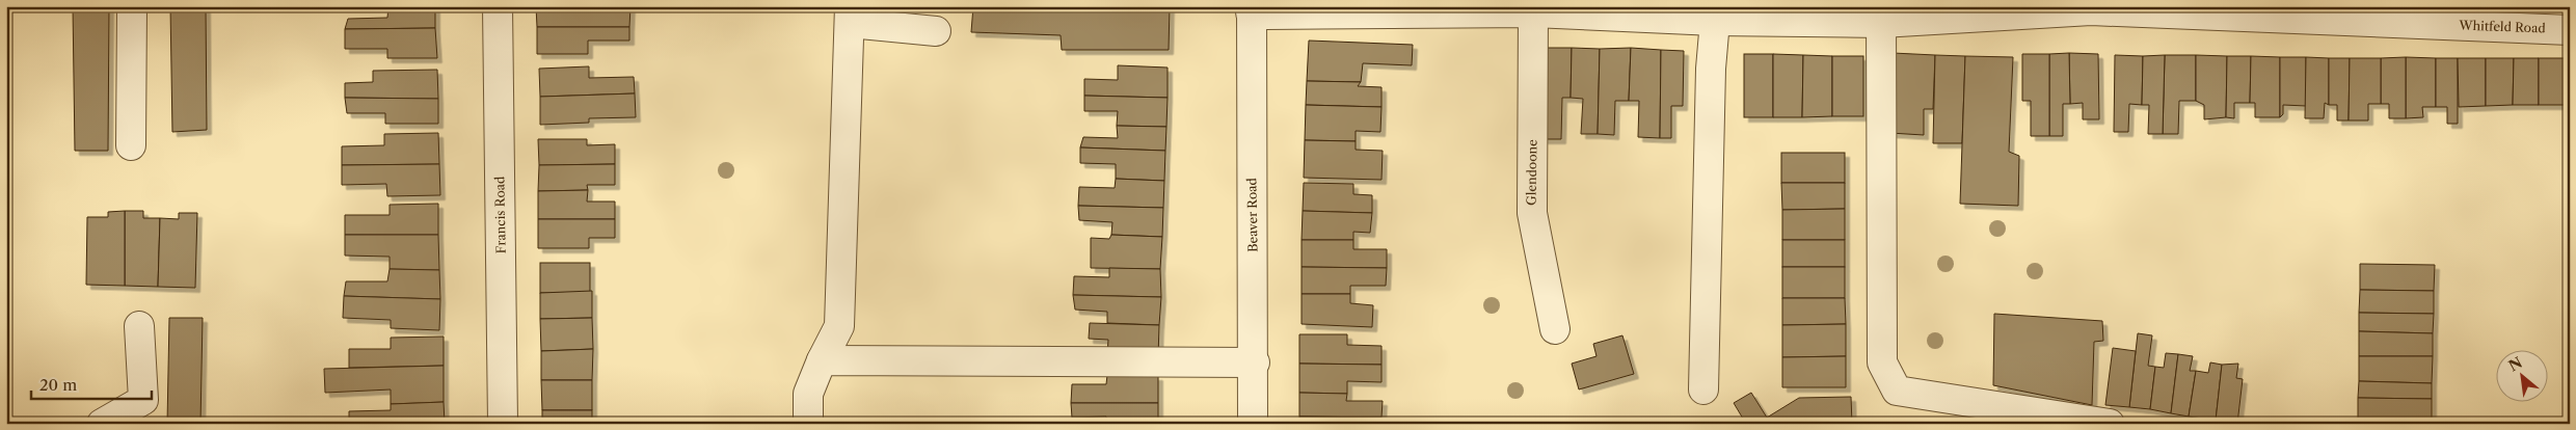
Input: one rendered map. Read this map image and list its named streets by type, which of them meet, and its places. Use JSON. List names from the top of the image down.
{
  "streets": {
    "street": [
      "Whitfeld Road",
      "Glendoone",
      "Francis Road",
      "Beaver Road"
    ]
  },
  "crossings": [
    ["Whitfeld Road", "Glendoone"],
    ["Whitfeld Road", "Beaver Road"]
  ],
  "scale_bar": "20 m",
  "north": "top left"
}
